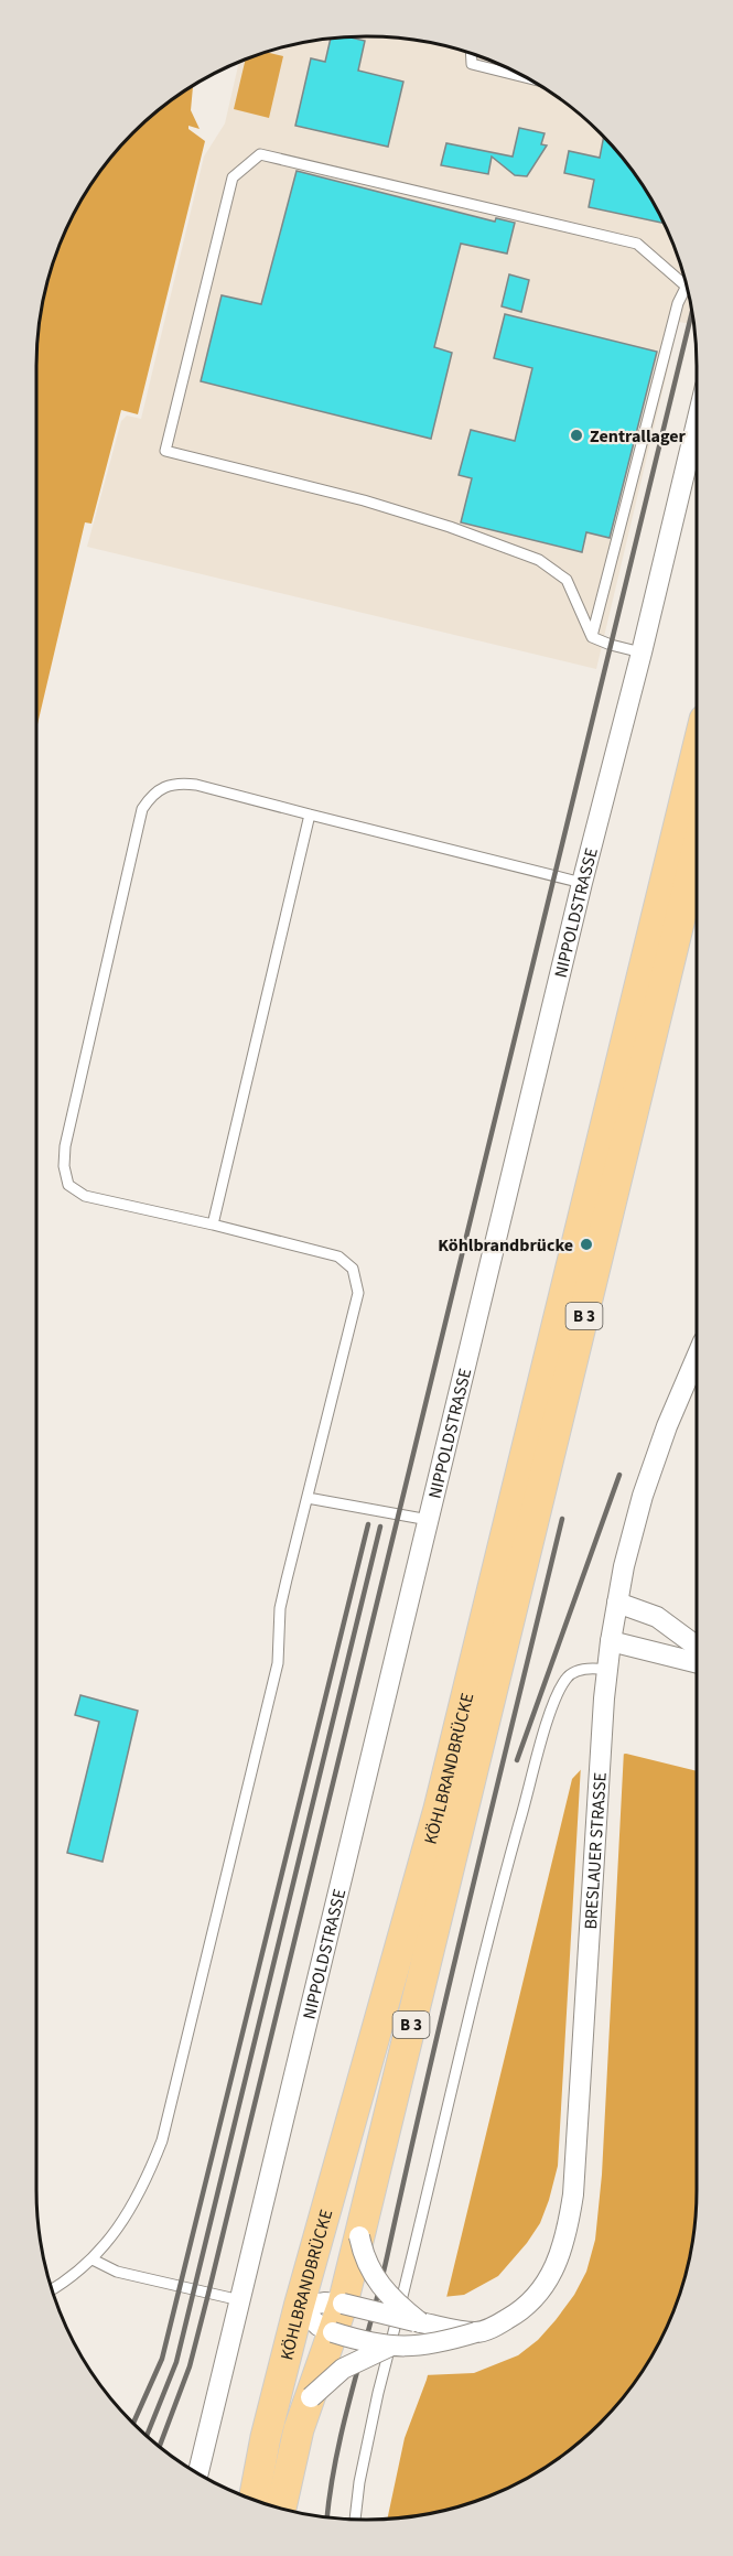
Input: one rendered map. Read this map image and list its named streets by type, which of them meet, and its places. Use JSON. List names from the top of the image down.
{
  "streets": {
    "main road": ["B 3", "KÖHLBRANDBRÜCKE"],
    "street": ["NIPPOLDSTRASSE", "BRESLAUER STRASSE"]
  },
  "crossings": [
    ["KÖHLBRANDBRÜCKE", "BRESLAUER STRASSE"]
  ],
  "places": ["Zentrallager", "Köhlbrandbrücke"]
}
